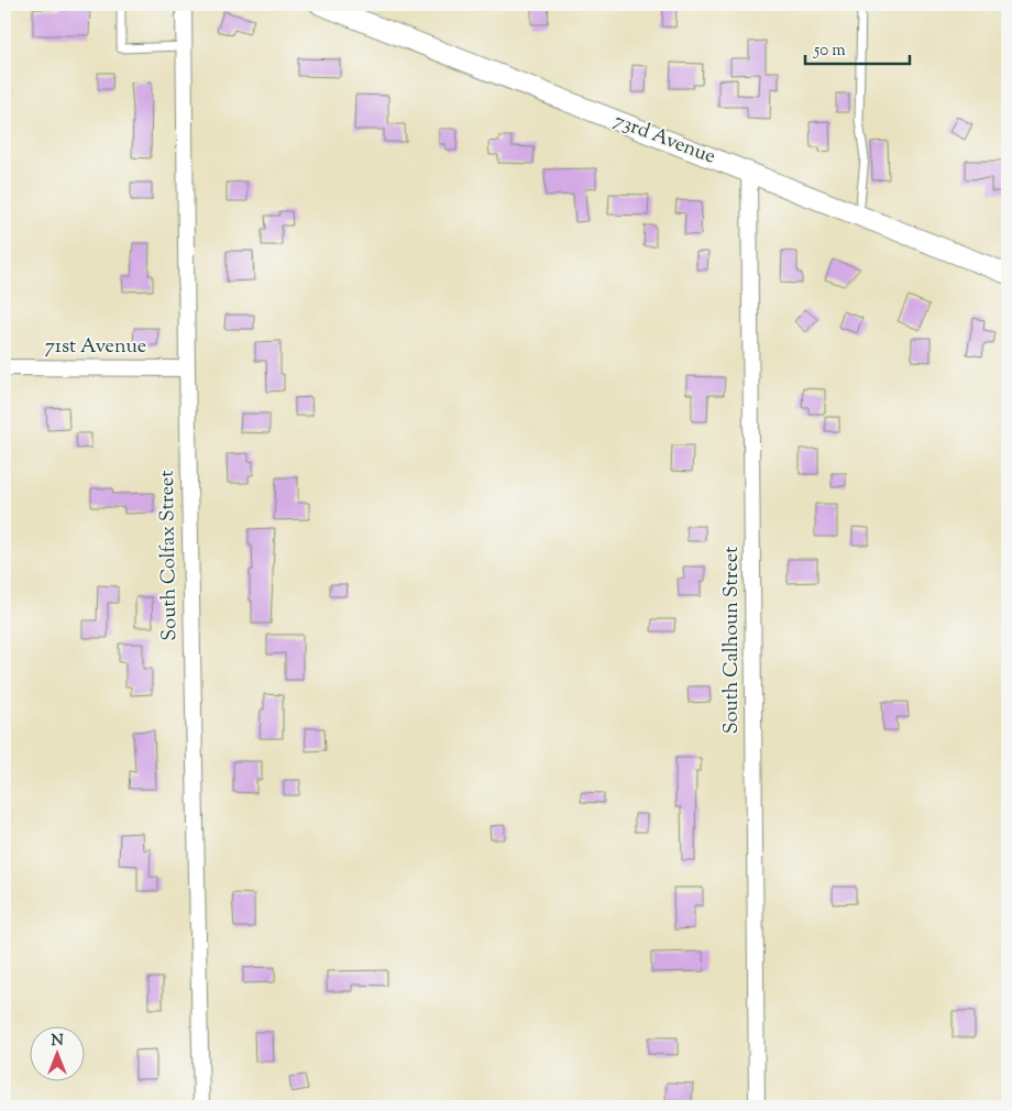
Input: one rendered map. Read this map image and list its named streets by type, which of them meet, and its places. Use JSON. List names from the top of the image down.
{
  "streets": {
    "street": [
      "73rd Avenue",
      "71st Avenue",
      "South Colfax Street",
      "South Calhoun Street"
    ]
  },
  "crossings": [
    ["73rd Avenue", "South Calhoun Street"],
    ["71st Avenue", "South Colfax Street"]
  ],
  "scale_bar": "50 m",
  "north": "top"
}
